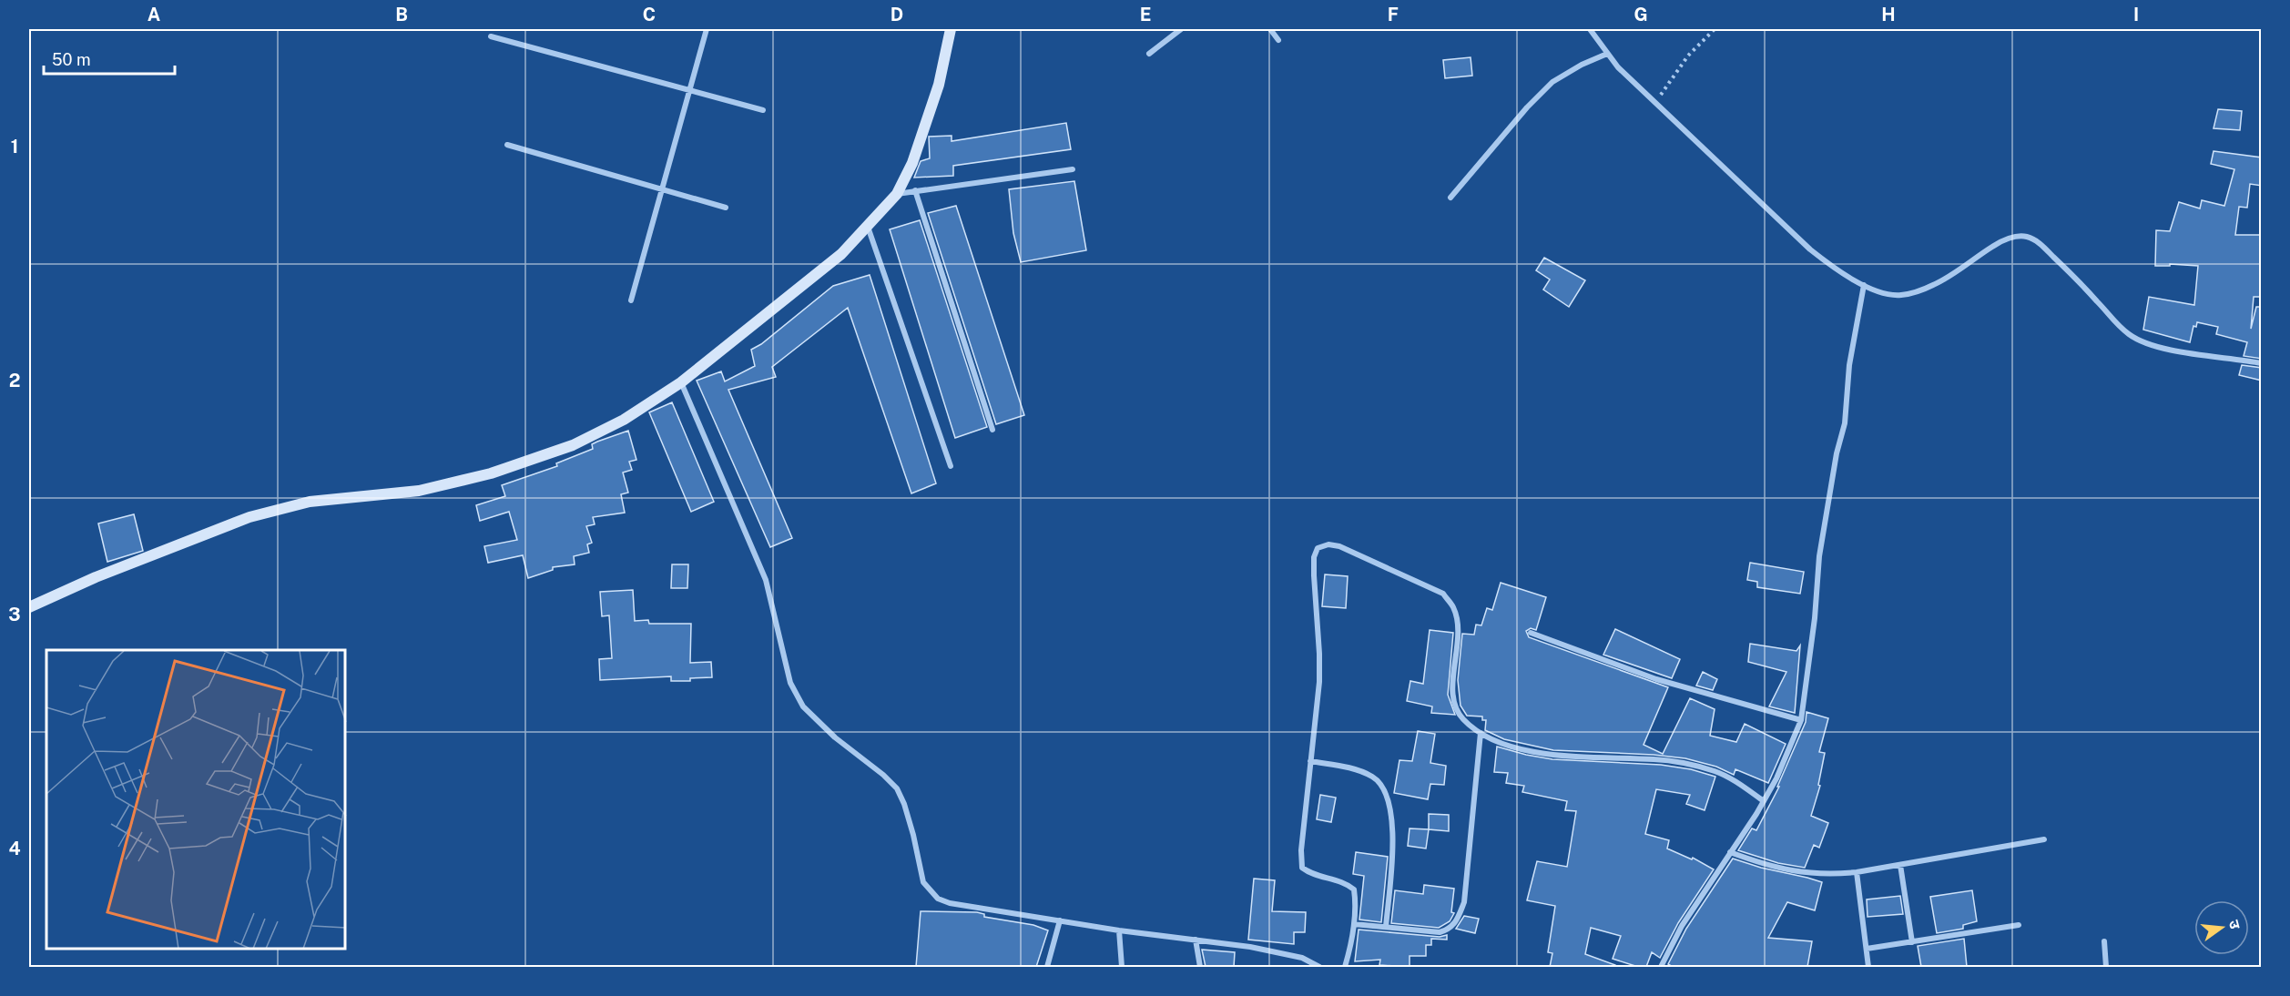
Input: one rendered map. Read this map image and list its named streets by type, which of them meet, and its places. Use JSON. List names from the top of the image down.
{
  "scale_bar": "50 m",
  "north": "right",
  "grid": {
    "columns": [
      "A",
      "B",
      "C",
      "D",
      "E",
      "F",
      "G",
      "H",
      "I"
    ],
    "rows": [
      "1",
      "2",
      "3",
      "4"
    ]
  }
}
